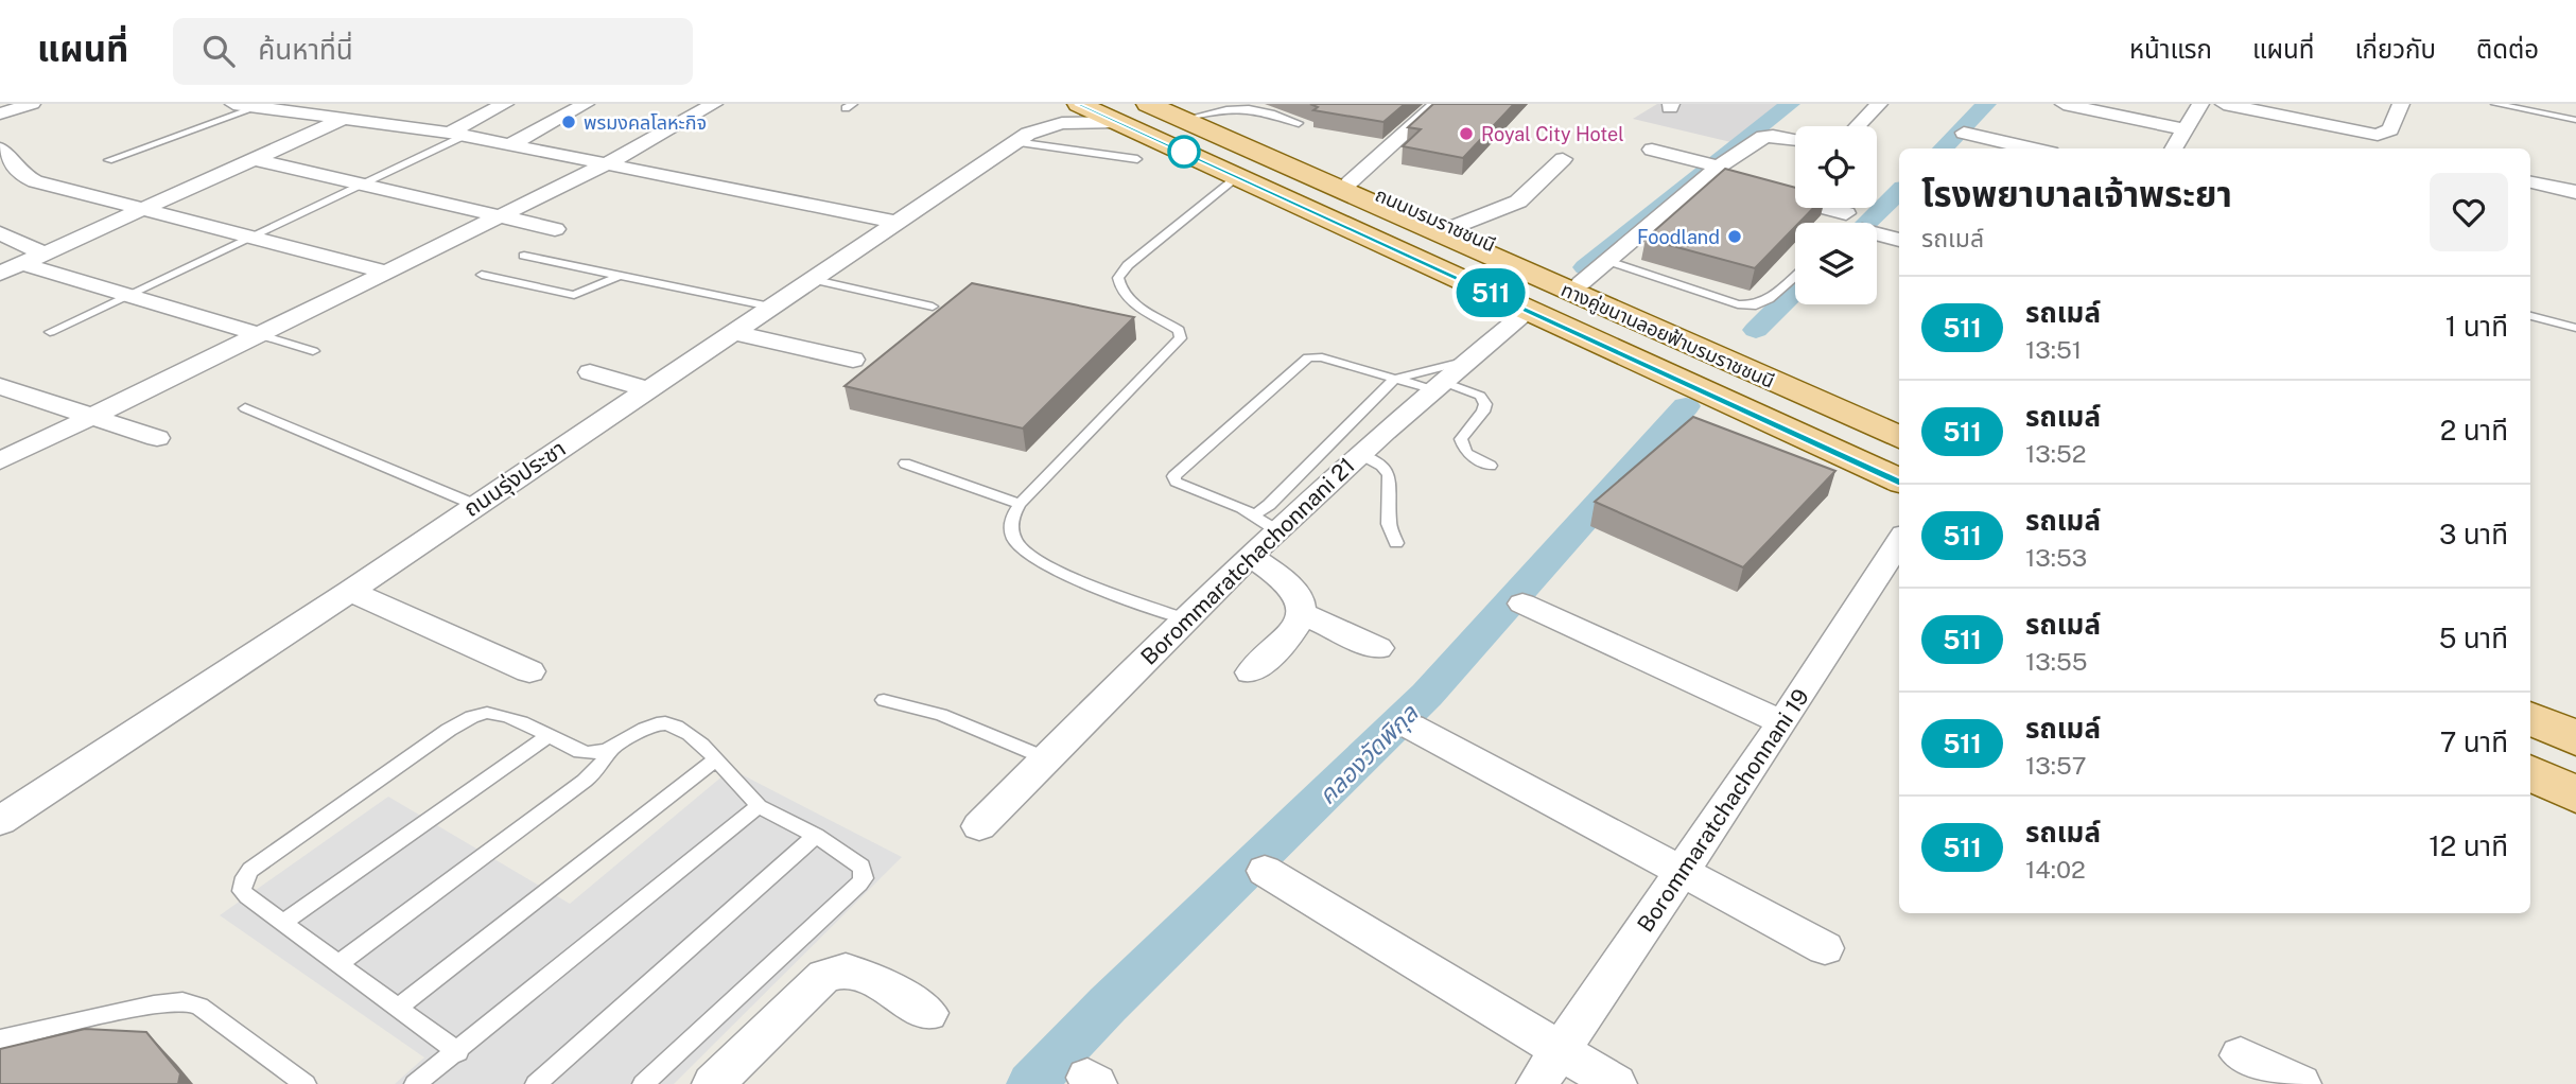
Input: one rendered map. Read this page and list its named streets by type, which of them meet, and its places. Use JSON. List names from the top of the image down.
{
  "streets": {
    "main road": ["ถนนบรมราชชนนี", "ทางคู่ขนานลอยฟ้าบรมราชชนนี"],
    "street": ["ถนนรุ่งประชา", "Borommaratchachonnani 21", "Borommaratchachonnani 19"]
  },
  "crossings": [
    ["ถนนบรมราชชนนี", "ทางคู่ขนานลอยฟ้าบรมราชชนนี"],
    ["ถนนบรมราชชนนี", "ถนนรุ่งประชา"],
    ["ถนนบรมราชชนนี", "Borommaratchachonnani 21"],
    ["ทางคู่ขนานลอยฟ้าบรมราชชนนี", "ถนนรุ่งประชา"]
  ],
  "water": ["คลองวัดพิกุล"],
  "places": ["พรมงคลโลหะกิจ", "Royal City Hotel", "Foodland"],
  "lines": ["bus line 511"],
  "page": {
    "header": "แผนที่",
    "search": "ค้นหาที่นี่",
    "nav": [
      "หน้าแรก",
      "แผนที่",
      "เกี่ยวกับ",
      "ติดต่อ"
    ],
    "on_map": "511",
    "heading": ["โรงพยาบาลเจ้าพระยา", "รถเมล์"],
    "list": [
      {
        "mark": "511",
        "name": "รถเมล์",
        "note": "13:51",
        "value": "1 นาที"
      },
      {
        "mark": "511",
        "name": "รถเมล์",
        "note": "13:52",
        "value": "2 นาที"
      },
      {
        "mark": "511",
        "name": "รถเมล์",
        "note": "13:53",
        "value": "3 นาที"
      },
      {
        "mark": "511",
        "name": "รถเมล์",
        "note": "13:55",
        "value": "5 นาที"
      },
      {
        "mark": "511",
        "name": "รถเมล์",
        "note": "13:57",
        "value": "7 นาที"
      },
      {
        "mark": "511",
        "name": "รถเมล์",
        "note": "14:02",
        "value": "12 นาที"
      }
    ]
  }
}
